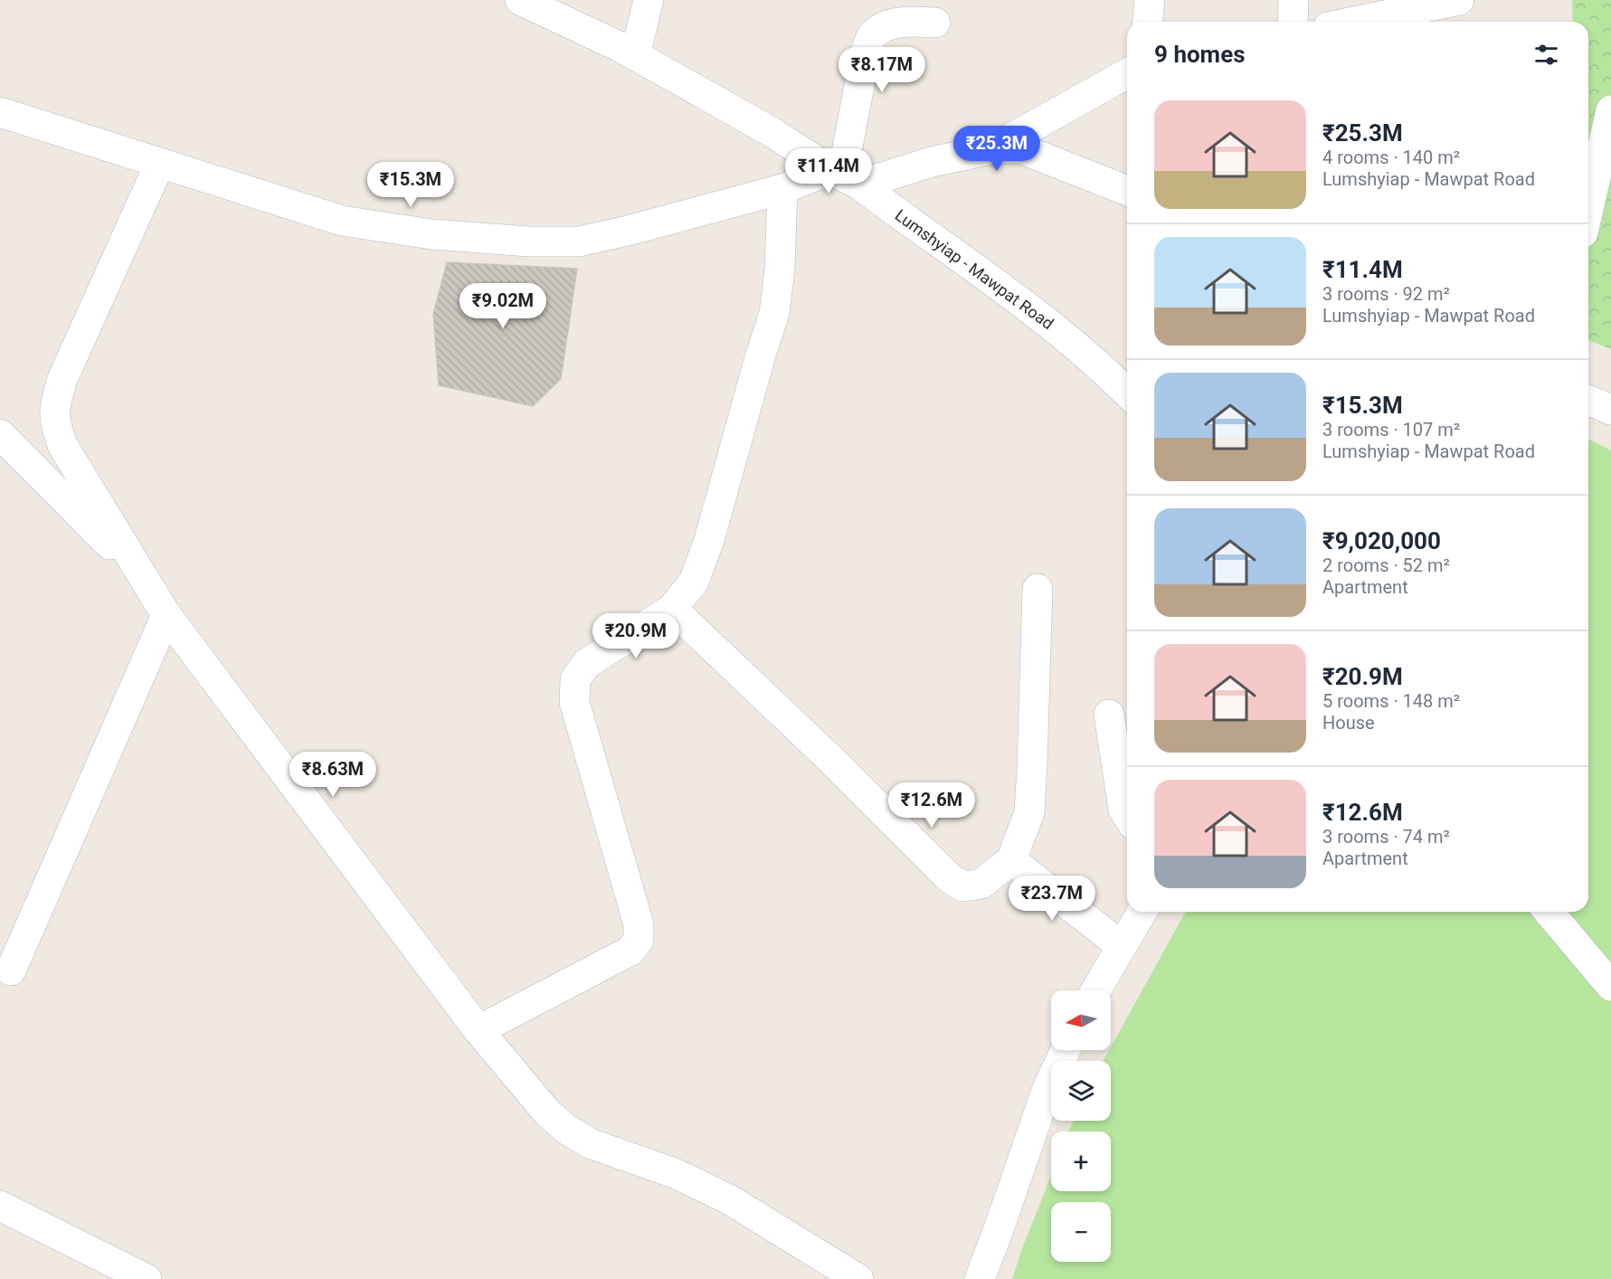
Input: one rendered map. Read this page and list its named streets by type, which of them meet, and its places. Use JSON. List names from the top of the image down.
{
  "streets": {
    "street": ["Lumshyiap - Mawpat Road"]
  },
  "north": "left",
  "page": {
    "heading": "9 homes",
    "price": [
      "₹8.17M",
      "₹25.3M",
      "₹11.4M",
      "₹15.3M",
      "₹9.02M",
      "₹20.9M",
      "₹8.63M",
      "₹12.6M",
      "₹23.7M"
    ],
    "list": [
      {
        "name": "₹25.3M",
        "note": "4 rooms · 140 m² · Lumshyiap - Mawpat Road"
      },
      {
        "name": "₹11.4M",
        "note": "3 rooms · 92 m² · Lumshyiap - Mawpat Road"
      },
      {
        "name": "₹15.3M",
        "note": "3 rooms · 107 m² · Lumshyiap - Mawpat Road"
      },
      {
        "name": "₹9,020,000",
        "note": "2 rooms · 52 m² · Apartment"
      },
      {
        "name": "₹20.9M",
        "note": "5 rooms · 148 m² · House"
      },
      {
        "name": "₹12.6M",
        "note": "3 rooms · 74 m² · Apartment"
      }
    ],
    "map_buttons": ["+", "−"]
  }
}
